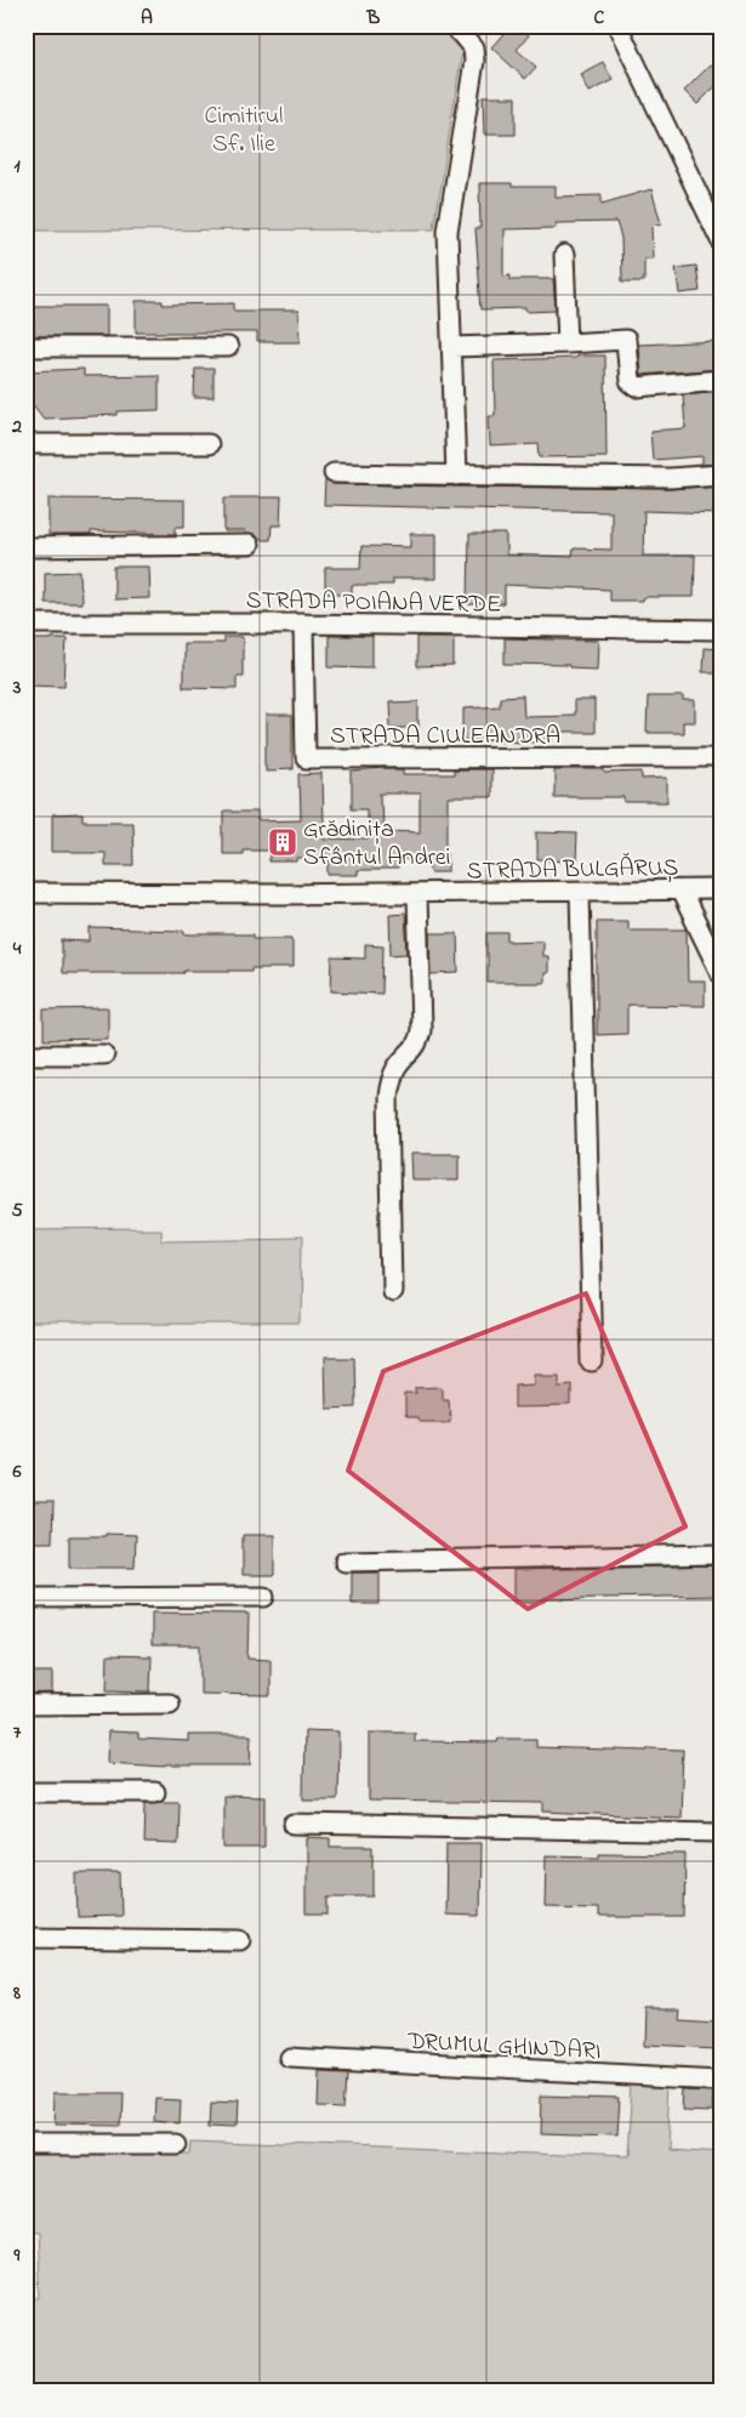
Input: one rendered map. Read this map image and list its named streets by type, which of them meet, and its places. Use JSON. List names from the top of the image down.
{
  "streets": {
    "street": [
      "STRADA POIANA VERDE",
      "STRADA CIULEANDRA",
      "STRADA BULGĂRUȘ",
      "DRUMUL GHINDARI"
    ]
  },
  "crossings": [
    ["STRADA POIANA VERDE", "STRADA CIULEANDRA"]
  ],
  "parks": ["Cimitirul Sf. Ilie"],
  "places": {
    "building": ["Grădinița Sfântul Andrei"]
  },
  "grid": {
    "columns": ["A", "B", "C"],
    "rows": [
      "1",
      "2",
      "3",
      "4",
      "5",
      "6",
      "7",
      "8",
      "9"
    ]
  }
}
